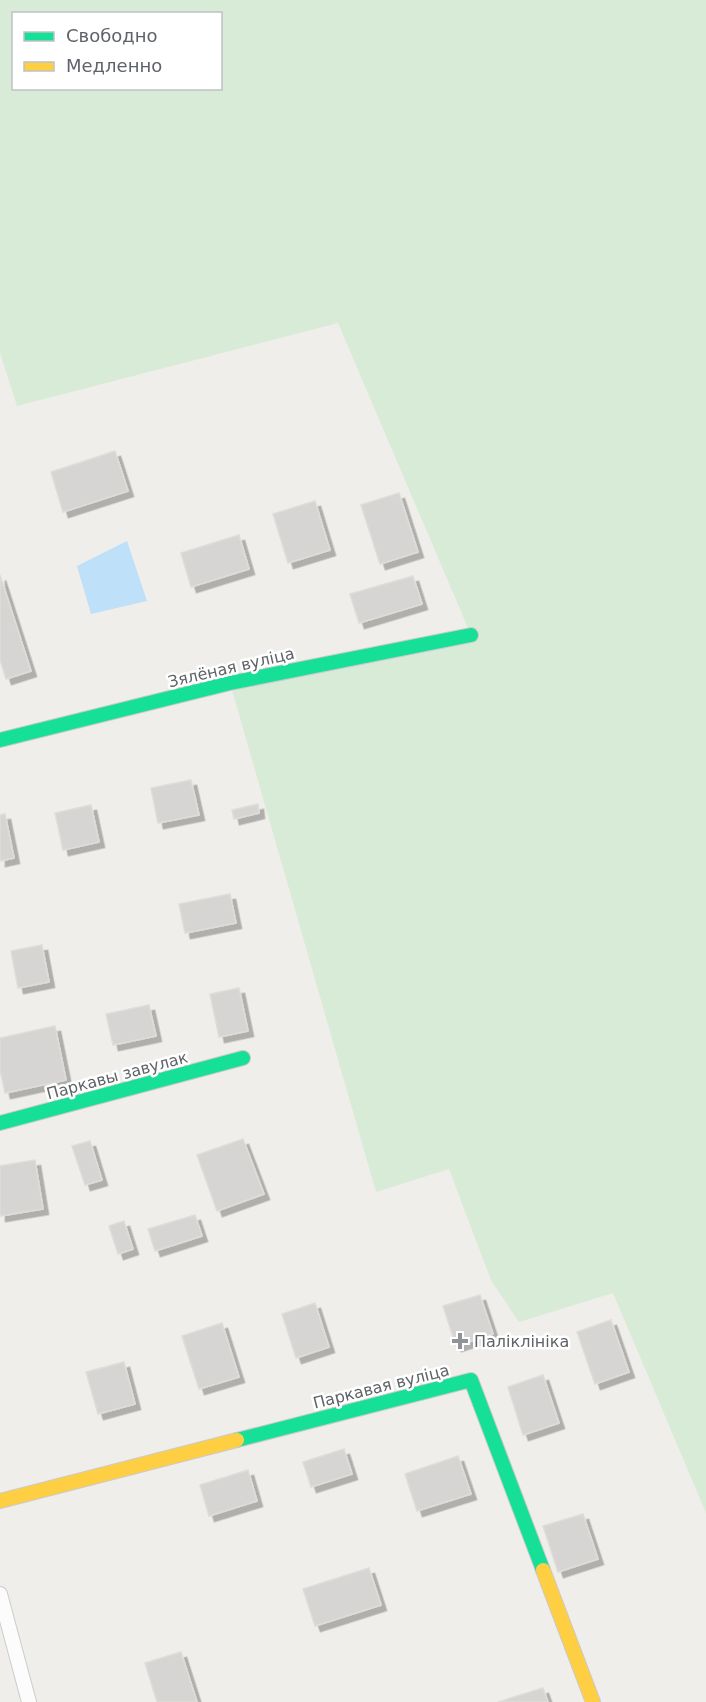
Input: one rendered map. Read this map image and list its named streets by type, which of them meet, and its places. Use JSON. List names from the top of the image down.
{
  "streets": {
    "street": ["Зялёная вуліца", "Паркавы завулак", "Паркавая вуліца"]
  },
  "places": {
    "health": ["Паліклініка"]
  },
  "legend": ["Свободно", "Медленно"]
}
